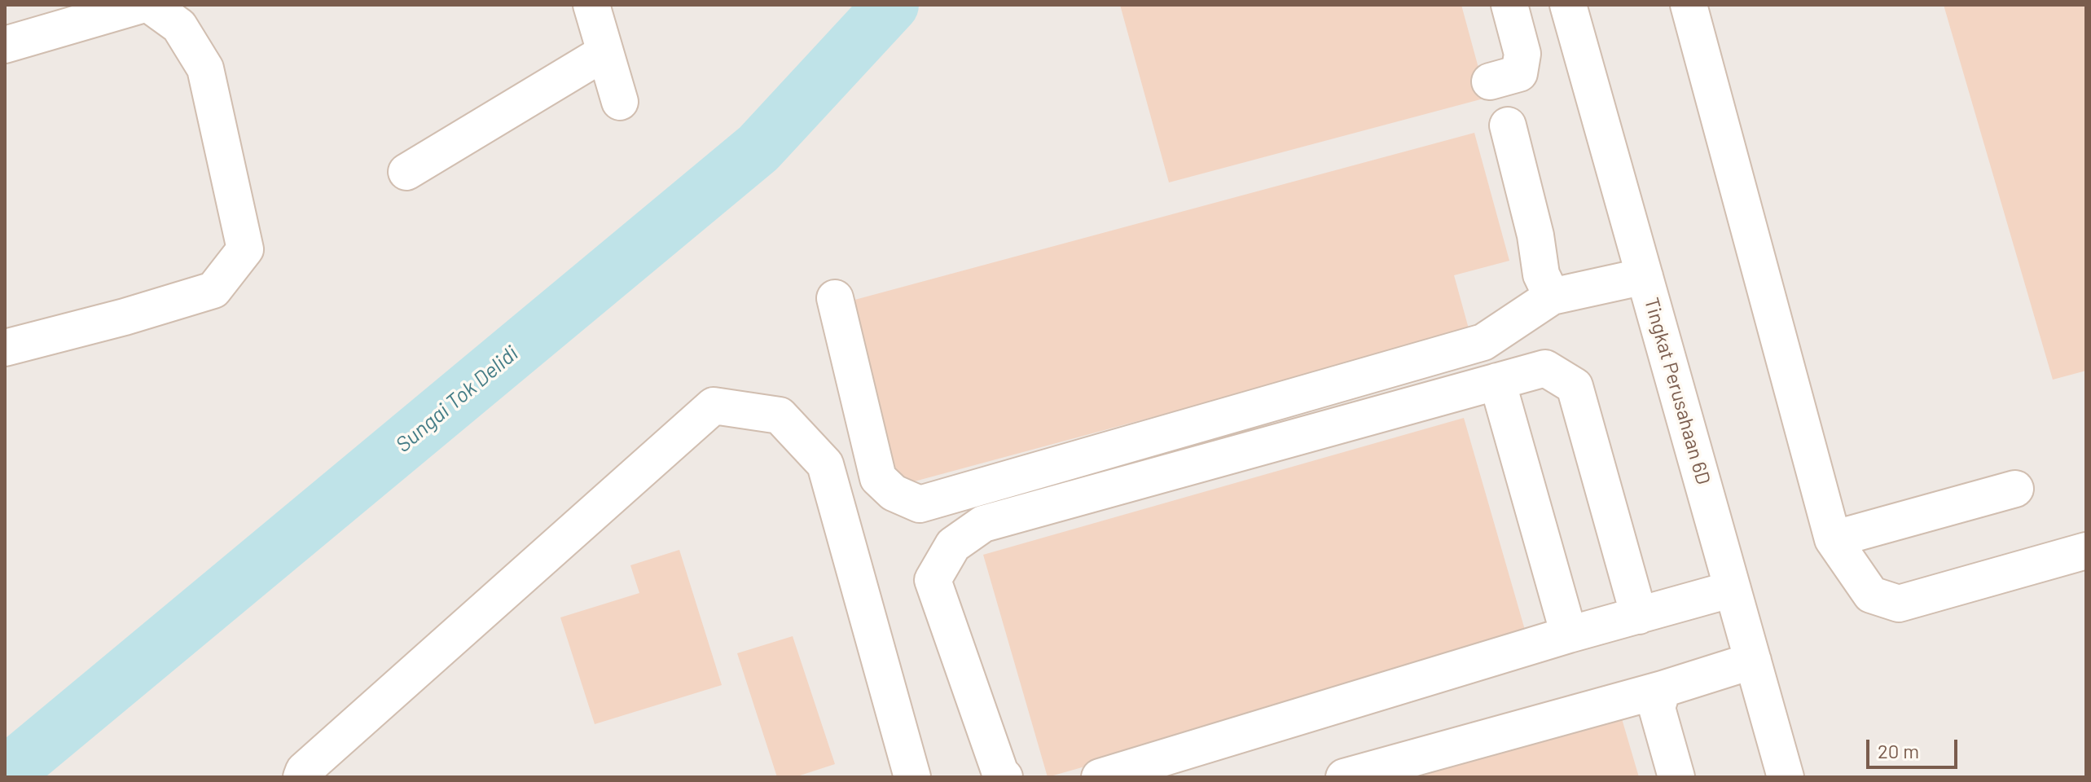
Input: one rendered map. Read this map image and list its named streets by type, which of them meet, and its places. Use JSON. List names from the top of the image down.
{
  "streets": {
    "street": ["Tingkat Perusahaan 6D"]
  },
  "water": ["Sungai Tok Delidi"],
  "scale_bar": "20 m"
}
